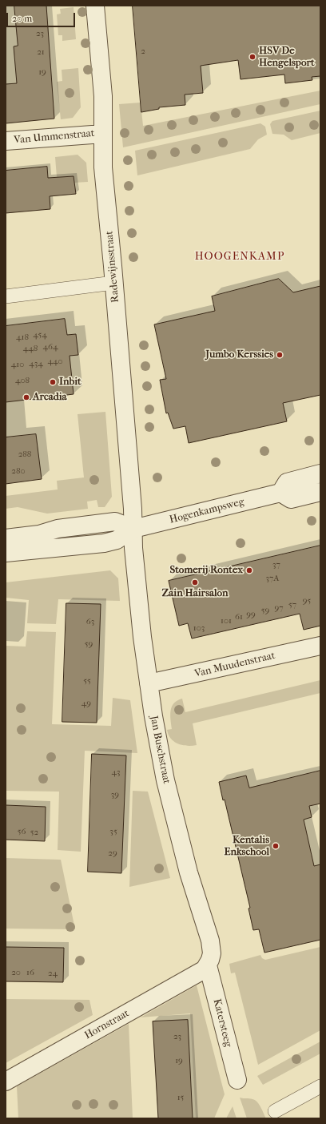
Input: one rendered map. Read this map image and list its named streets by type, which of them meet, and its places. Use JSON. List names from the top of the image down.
{
  "streets": {
    "street": [
      "Van Ummenstraat",
      "Radewijnsstraat",
      "Hogenkampsweg",
      "Van Muudenstraat",
      "Jan Buschstraat",
      "Katersteeg",
      "Hornstraat"
    ]
  },
  "crossings": [
    ["Van Ummenstraat", "Radewijnsstraat"],
    ["Radewijnsstraat", "Hogenkampsweg"],
    ["Radewijnsstraat", "Jan Buschstraat"],
    ["Hogenkampsweg", "Jan Buschstraat"],
    ["Van Muudenstraat", "Jan Buschstraat"],
    ["Jan Buschstraat", "Katersteeg"],
    ["Jan Buschstraat", "Hornstraat"],
    ["Katersteeg", "Hornstraat"]
  ],
  "districts": ["HOOGENKAMP"],
  "places": [
    "HSV De Hengelsport",
    "Jumbo Kerssies",
    "Inbit",
    "Arcadia",
    "Stomerij Rontex",
    "Zain Hairsalon",
    "Kentalis Enkschool"
  ],
  "house_numbers": [
    "23",
    "2",
    "21",
    "19",
    "454",
    "418",
    "464",
    "448",
    "440",
    "434",
    "410",
    "408",
    "288",
    "280",
    "37",
    "37A",
    "95",
    "57",
    "97",
    "59",
    "99",
    "61",
    "101",
    "63",
    "103",
    "59",
    "55",
    "49",
    "43",
    "39",
    "56",
    "35",
    "52",
    "29",
    "20",
    "16",
    "24",
    "23",
    "19",
    "15"
  ],
  "scale_bar": "20 m"
}
